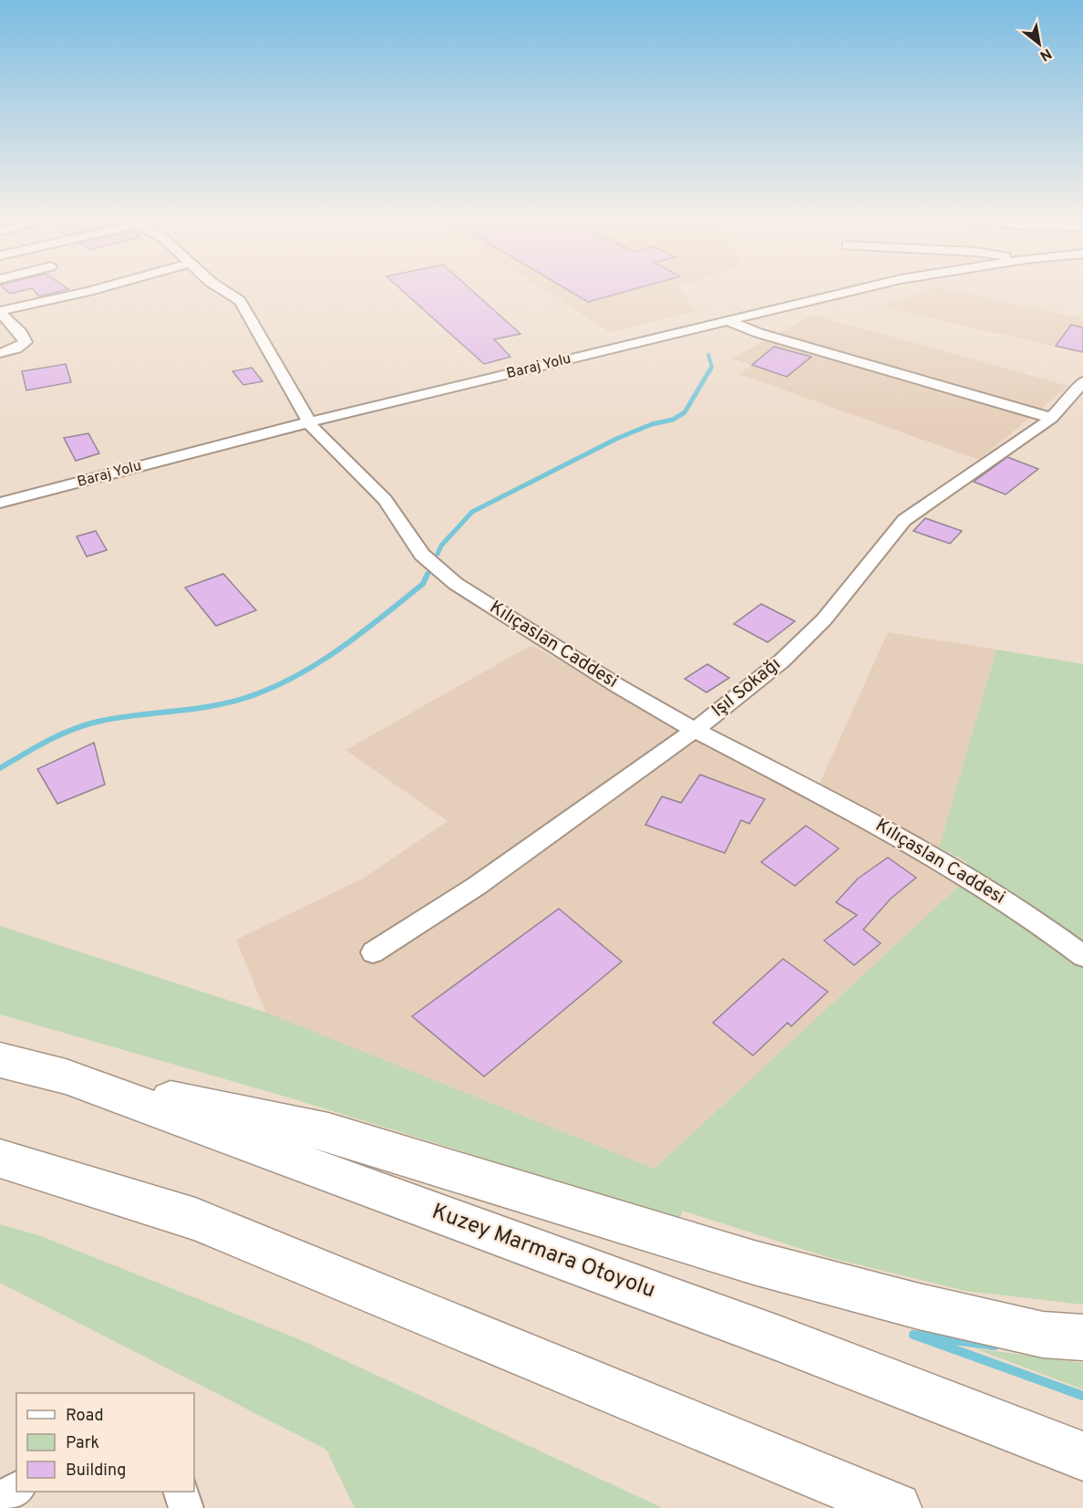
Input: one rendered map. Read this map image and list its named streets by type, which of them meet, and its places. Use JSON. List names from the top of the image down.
{
  "streets": {
    "highway": ["Kuzey Marmara Otoyolu"],
    "street": ["Baraj Yolu", "Kılıçaslan Caddesi", "Işıl Sokağı"]
  },
  "crossings": [
    ["Baraj Yolu", "Kılıçaslan Caddesi"],
    ["Kılıçaslan Caddesi", "Işıl Sokağı"]
  ],
  "legend": ["Road", "Park", "Building"],
  "north": "bottom right"
}
